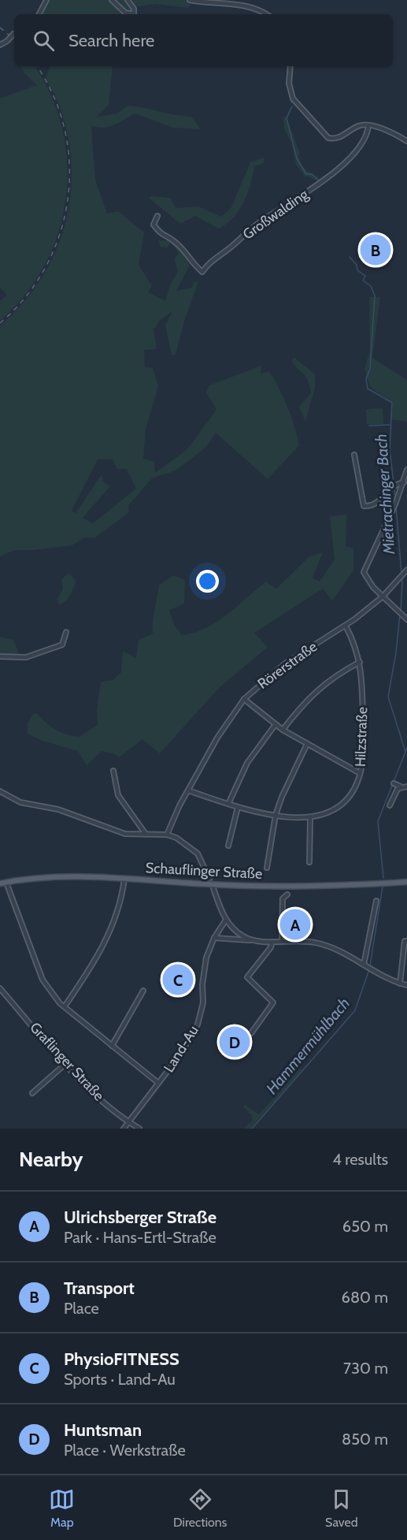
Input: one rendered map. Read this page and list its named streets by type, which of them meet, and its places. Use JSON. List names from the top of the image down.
{
  "streets": {
    "main road": ["Schauflinger Straße"],
    "street": [
      "Großwalding",
      "Rörerstraße",
      "Hilzstraße",
      "Land-Au",
      "Graflinger Straße"
    ]
  },
  "crossings": [
    ["Rörerstraße", "Hilzstraße"],
    ["Land-Au", "Graflinger Straße"]
  ],
  "water": ["Mietrachinger Bach", "Hammermühlbach"],
  "page": {
    "search": "Search here",
    "pins": [
      "B",
      "A",
      "C",
      "D"
    ],
    "heading": ["Nearby", "4 results"],
    "list": [
      {
        "mark": "A",
        "name": "Ulrichsberger Straße",
        "note": "Park · Hans-Ertl-Straße",
        "value": "650 m"
      },
      {
        "mark": "B",
        "name": "Transport",
        "note": "Place",
        "value": "680 m"
      },
      {
        "mark": "C",
        "name": "PhysioFITNESS",
        "note": "Sports · Land-Au",
        "value": "730 m"
      },
      {
        "mark": "D",
        "name": "Huntsman",
        "note": "Place · Werkstraße",
        "value": "850 m"
      }
    ],
    "nav": ["Map", "Directions", "Saved"]
  }
}
